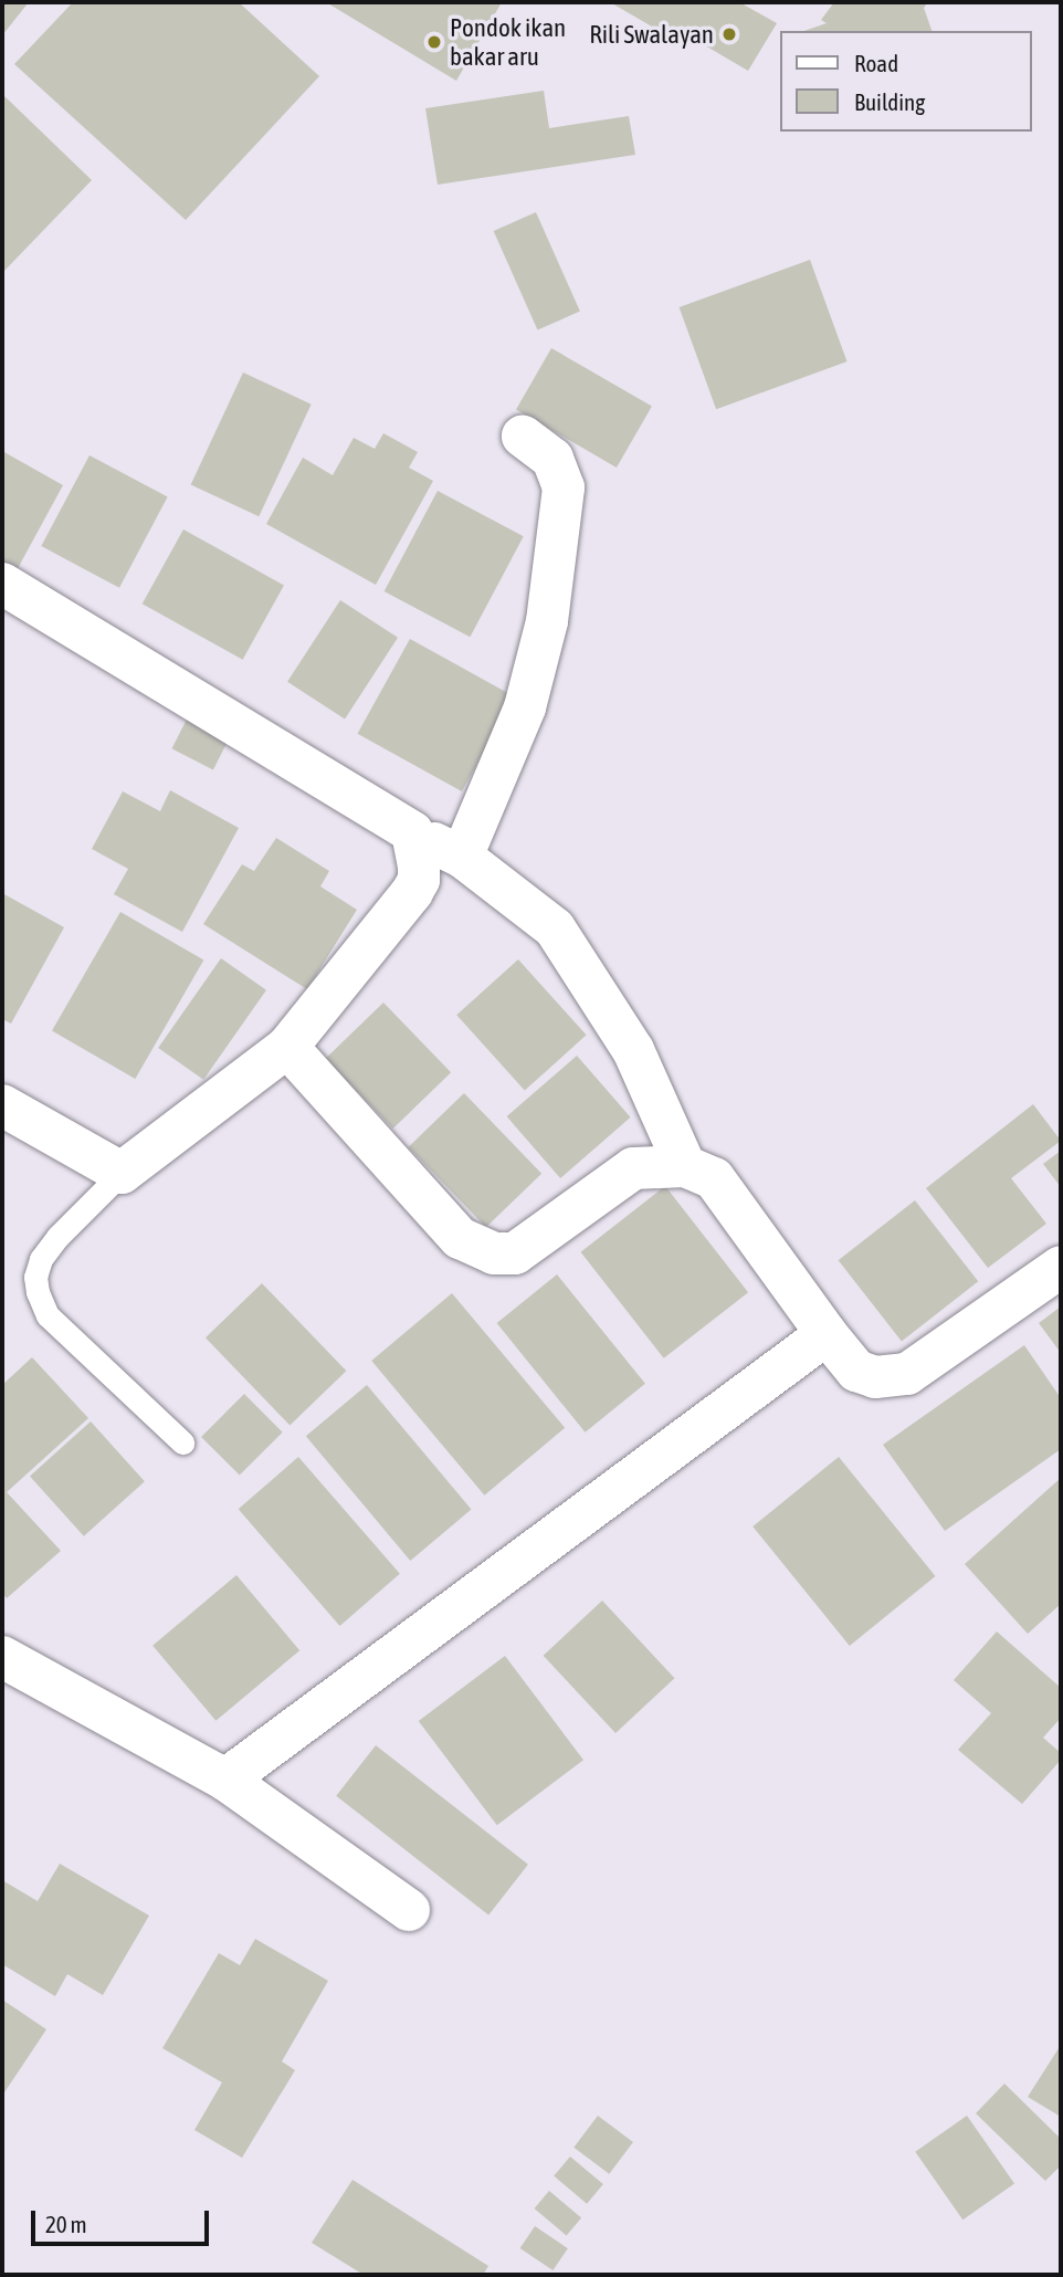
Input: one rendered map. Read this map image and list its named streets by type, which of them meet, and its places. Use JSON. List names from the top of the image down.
{
  "places": ["Rili Swalayan", "Pondok ikan bakar aru"],
  "legend": ["Road", "Building"],
  "scale_bar": "20 m"
}
